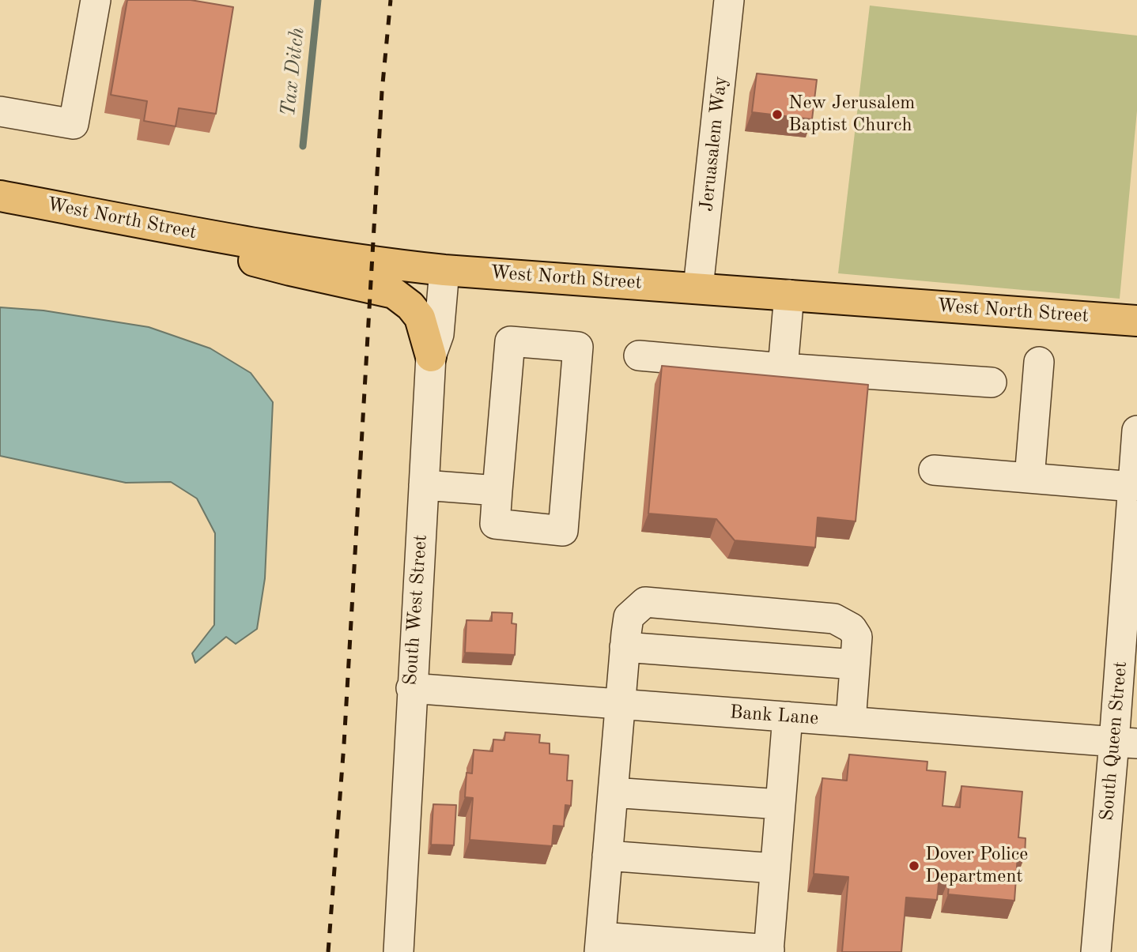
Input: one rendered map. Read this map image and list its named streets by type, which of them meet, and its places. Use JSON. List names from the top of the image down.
{
  "streets": {
    "main road": ["West North Street"],
    "street": [
      "Jeruasalem Way",
      "South West Street",
      "Bank Lane",
      "South Queen Street"
    ]
  },
  "crossings": [
    ["Jeruasalem Way", "West North Street"],
    ["West North Street", "South West Street"],
    ["South West Street", "Bank Lane"],
    ["Bank Lane", "South Queen Street"]
  ],
  "water": ["Tax Ditch"],
  "places": ["New Jerusalem Baptist Church", "Dover Police Department"]
}
